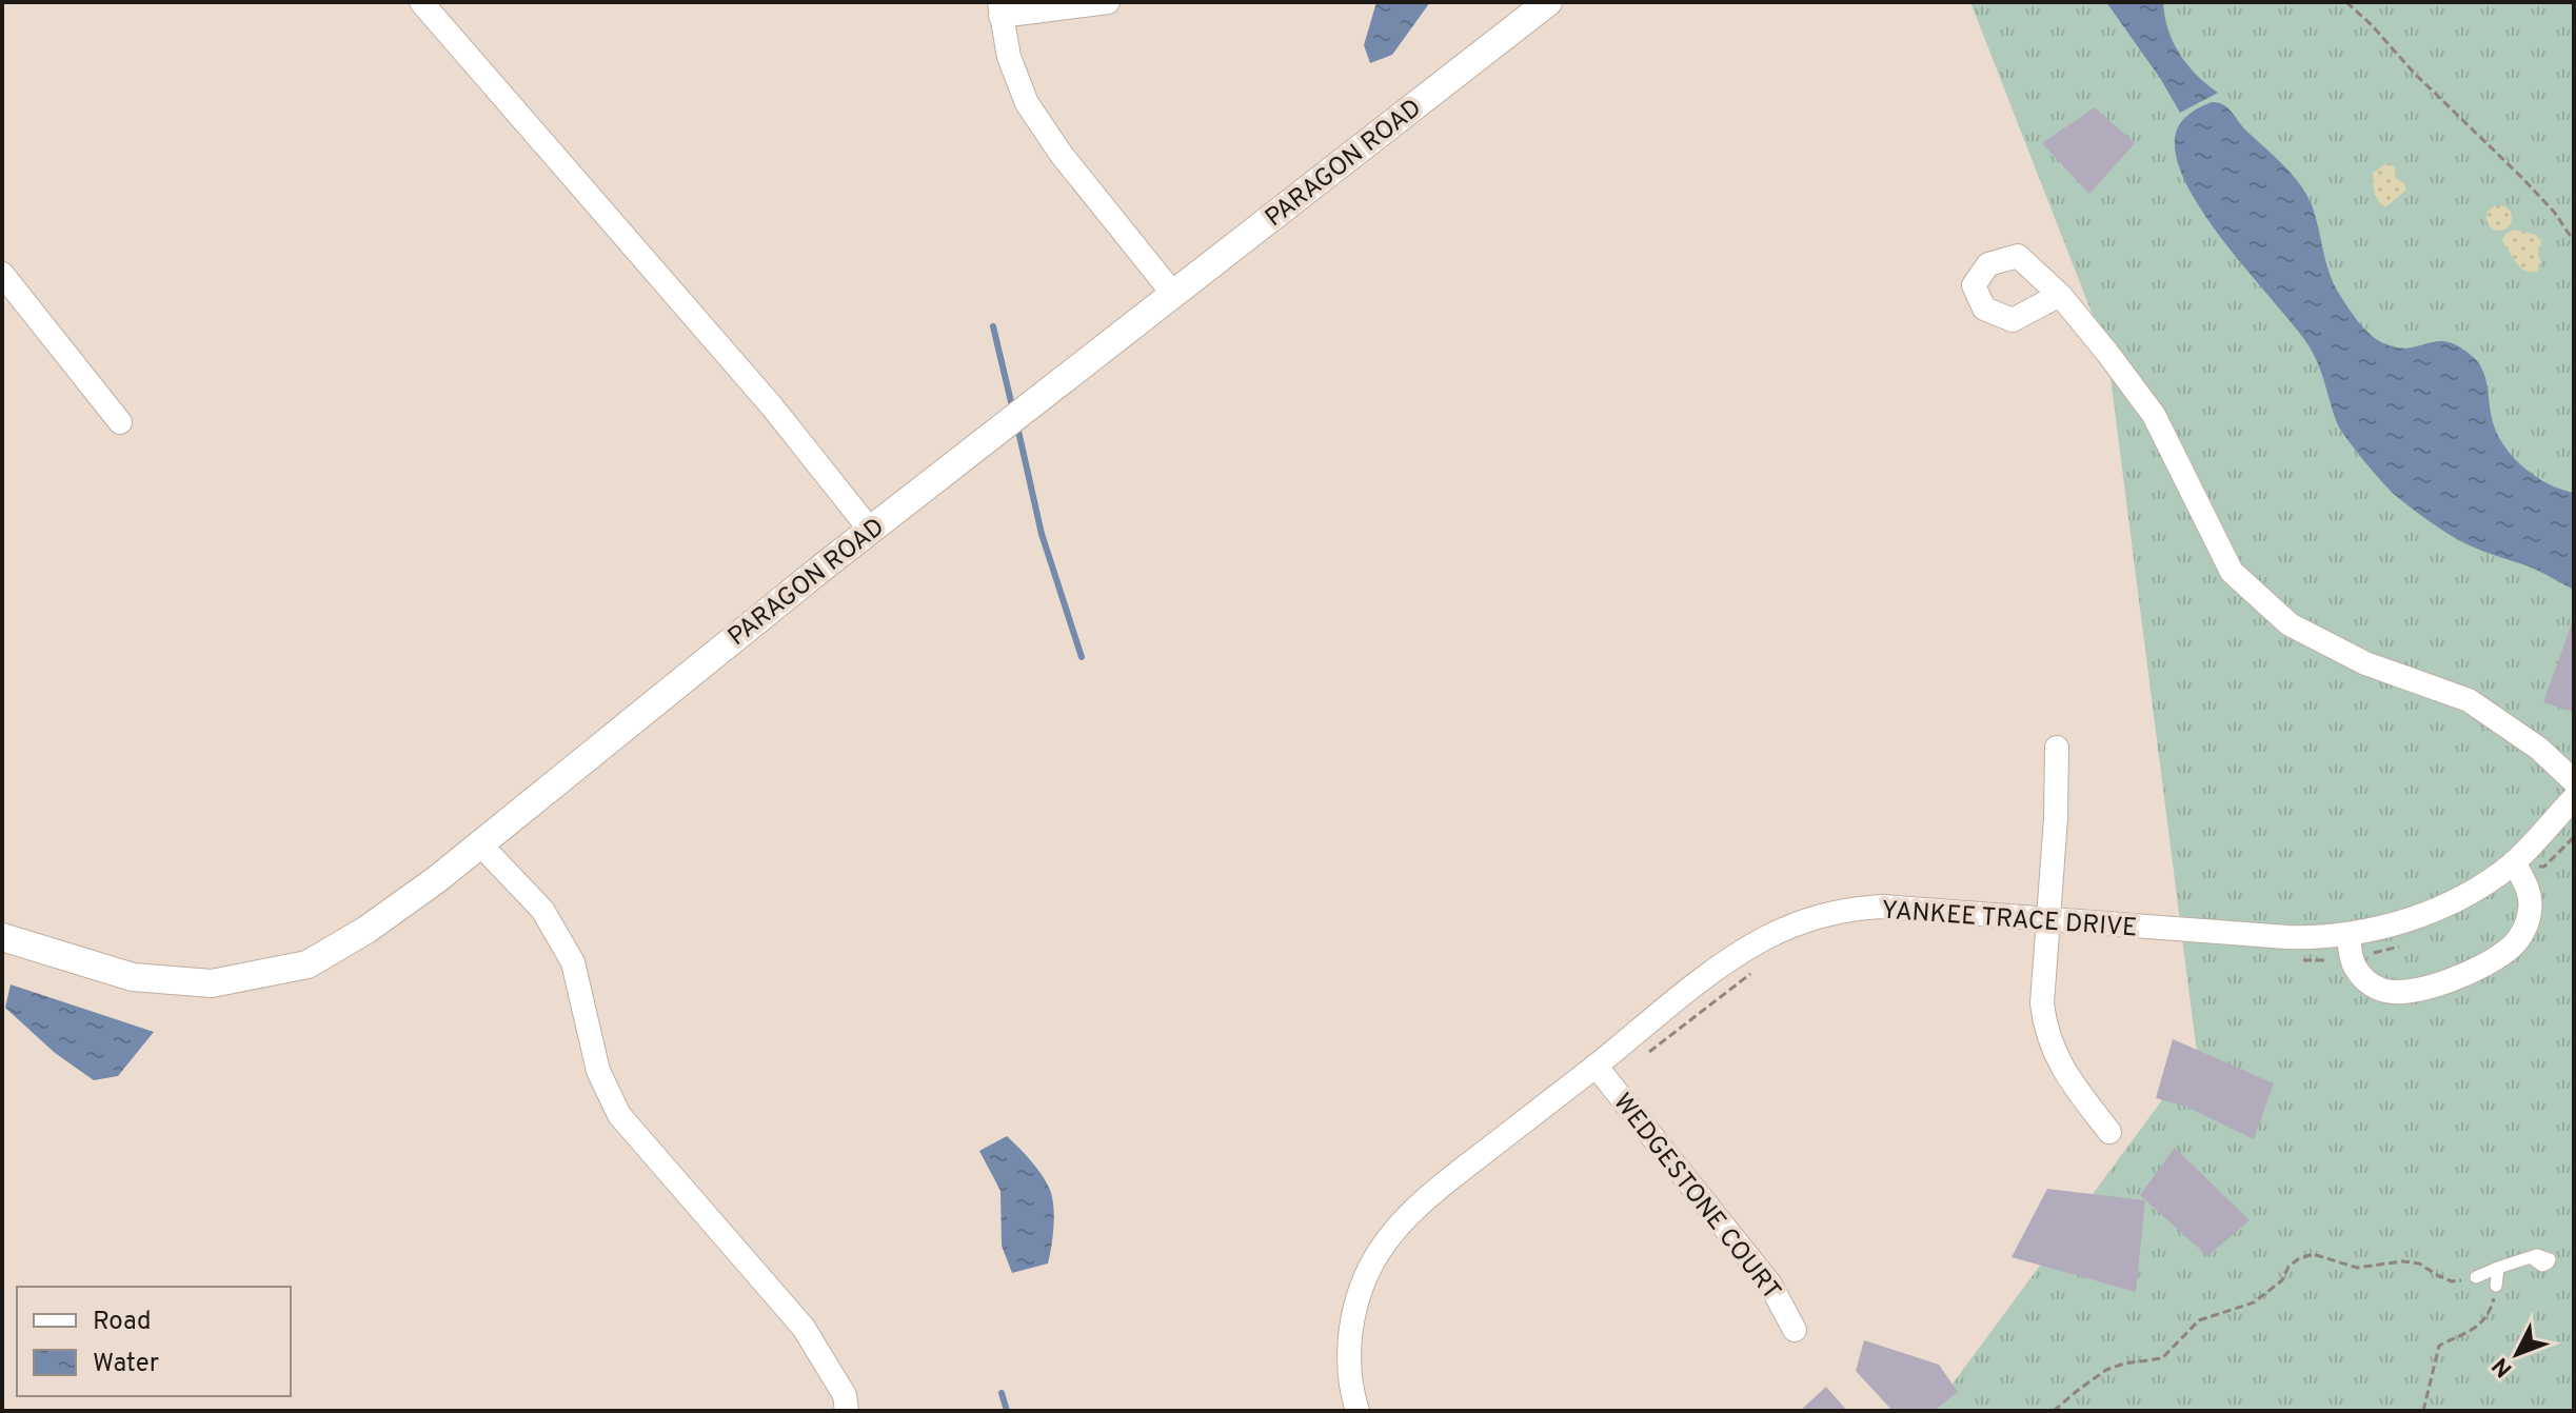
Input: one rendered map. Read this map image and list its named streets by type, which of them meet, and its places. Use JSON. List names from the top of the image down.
{
  "streets": {
    "street": ["PARAGON ROAD", "YANKEE TRACE DRIVE", "WEDGESTONE COURT"]
  },
  "crossings": [
    ["YANKEE TRACE DRIVE", "WEDGESTONE COURT"]
  ],
  "legend": ["Road", "Water"],
  "north": "bottom left"
}
